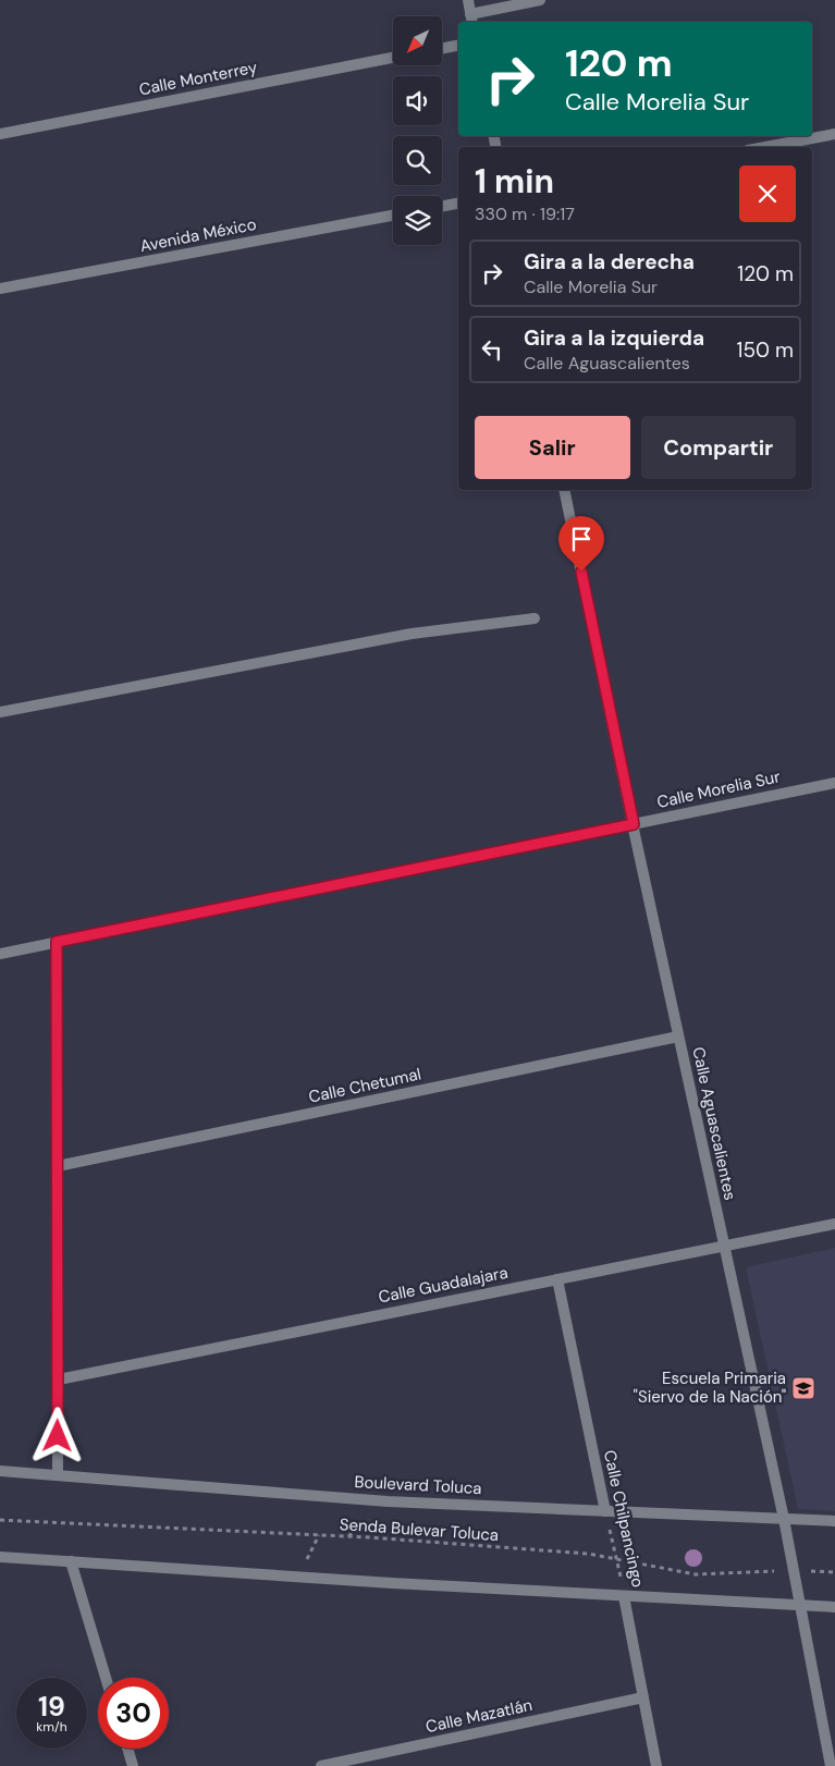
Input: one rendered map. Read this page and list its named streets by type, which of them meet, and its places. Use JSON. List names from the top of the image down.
{
  "streets": {
    "street": [
      "Calle Monterrey",
      "Avenida México",
      "Calle Morelia Sur",
      "Calle Chetumal",
      "Calle Aguascalientes",
      "Calle Guadalajara",
      "Boulevard Toluca",
      "Calle Chilpancingo",
      "Calle Mazatlán"
    ],
    "path": ["Senda Bulevar Toluca"]
  },
  "crossings": [
    ["Calle Morelia Sur", "Calle Aguascalientes"],
    ["Calle Chetumal", "Calle Aguascalientes"],
    ["Calle Aguascalientes", "Calle Guadalajara"],
    ["Calle Aguascalientes", "Boulevard Toluca"],
    ["Calle Aguascalientes", "Senda Bulevar Toluca"],
    ["Calle Guadalajara", "Calle Chilpancingo"],
    ["Boulevard Toluca", "Calle Chilpancingo"],
    ["Calle Chilpancingo", "Senda Bulevar Toluca"],
    ["Calle Chilpancingo", "Calle Mazatlán"]
  ],
  "places": {
    "school or university": ["Escuela Primaria \"Siervo de la Nación\""]
  },
  "north": "bottom left",
  "page": {
    "turn": ["120 m", "Calle Morelia Sur"],
    "heading": ["1 min", "330 m · 19:17"],
    "list": [
      {
        "name": "Gira a la derecha",
        "note": "Calle Morelia Sur",
        "value": "120 m"
      },
      {
        "name": "Gira a la izquierda",
        "note": "Calle Aguascalientes",
        "value": "150 m"
      }
    ],
    "buttons": ["Salir", "Compartir"],
    "speed": "19 km/h",
    "limit": "30"
  }
}
